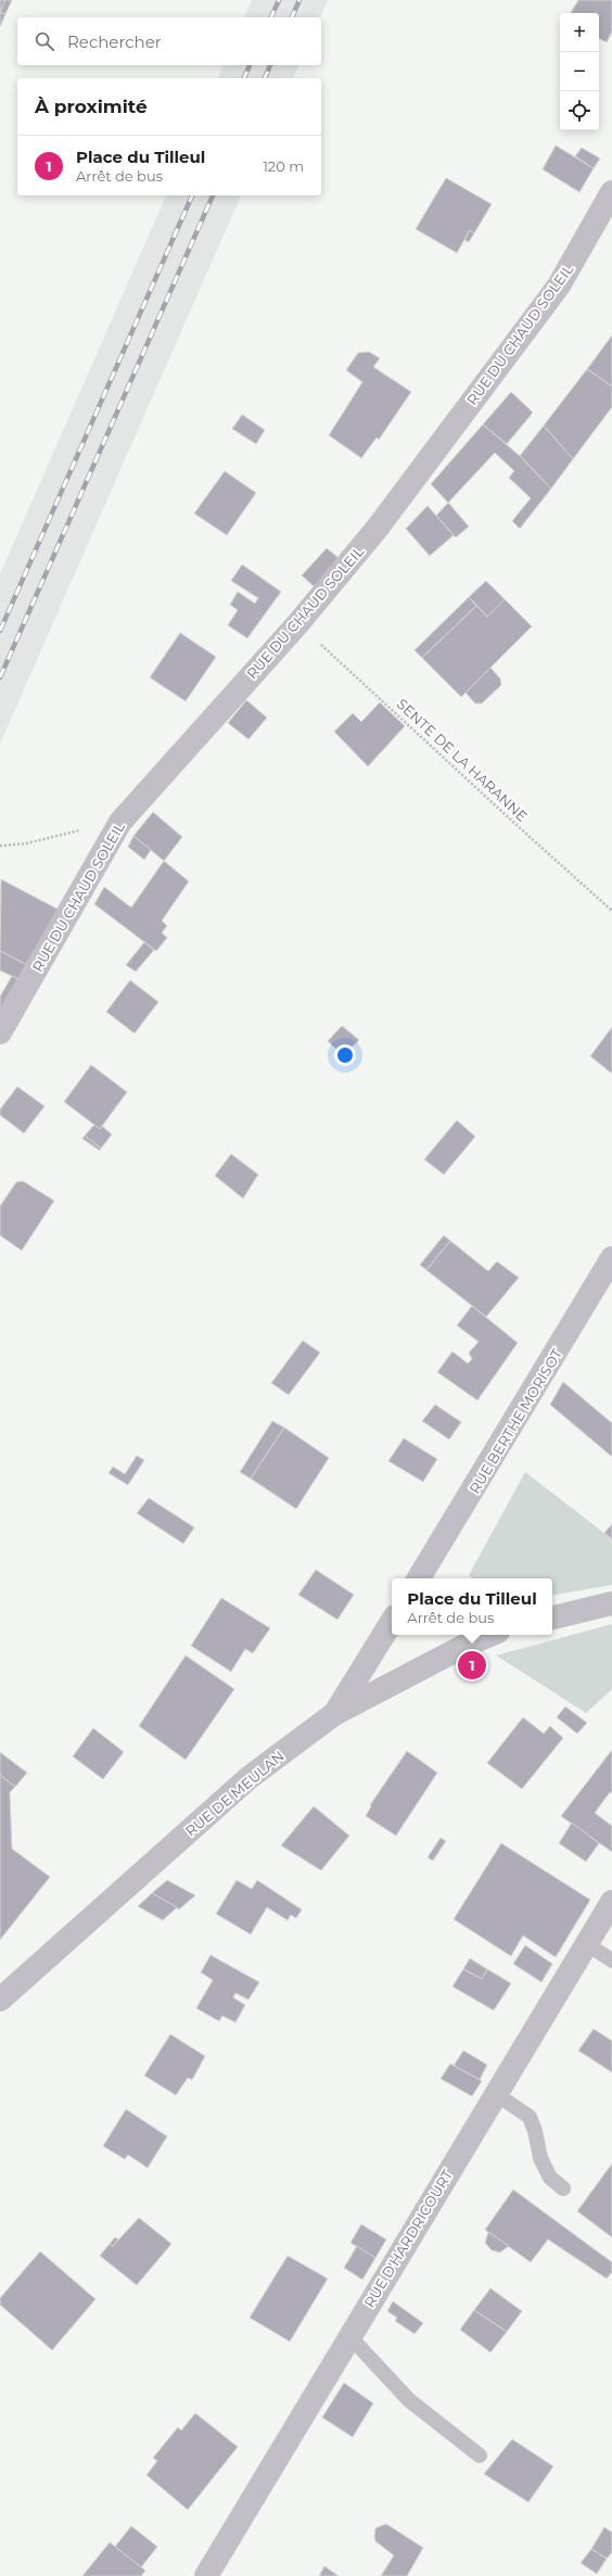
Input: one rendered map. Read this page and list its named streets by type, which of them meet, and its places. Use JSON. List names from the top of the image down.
{
  "streets": {
    "street": [
      "RUE DU CHAUD SOLEIL",
      "RUE BERTHE MORISOT",
      "RUE DE MEULAN",
      "RUE D'HARDRICOURT"
    ],
    "path": ["SENTE DE LA HARANNE"]
  },
  "crossings": [
    ["RUE DU CHAUD SOLEIL", "SENTE DE LA HARANNE"]
  ],
  "page": {
    "map_buttons": ["+", "−"],
    "search": "Rechercher",
    "heading": "À proximité",
    "list": [
      {
        "mark": "1",
        "name": "Place du Tilleul",
        "note": "Arrêt de bus",
        "value": "120 m"
      }
    ],
    "popup": ["Place du Tilleul", "Arrêt de bus"],
    "pins": "1"
  }
}
